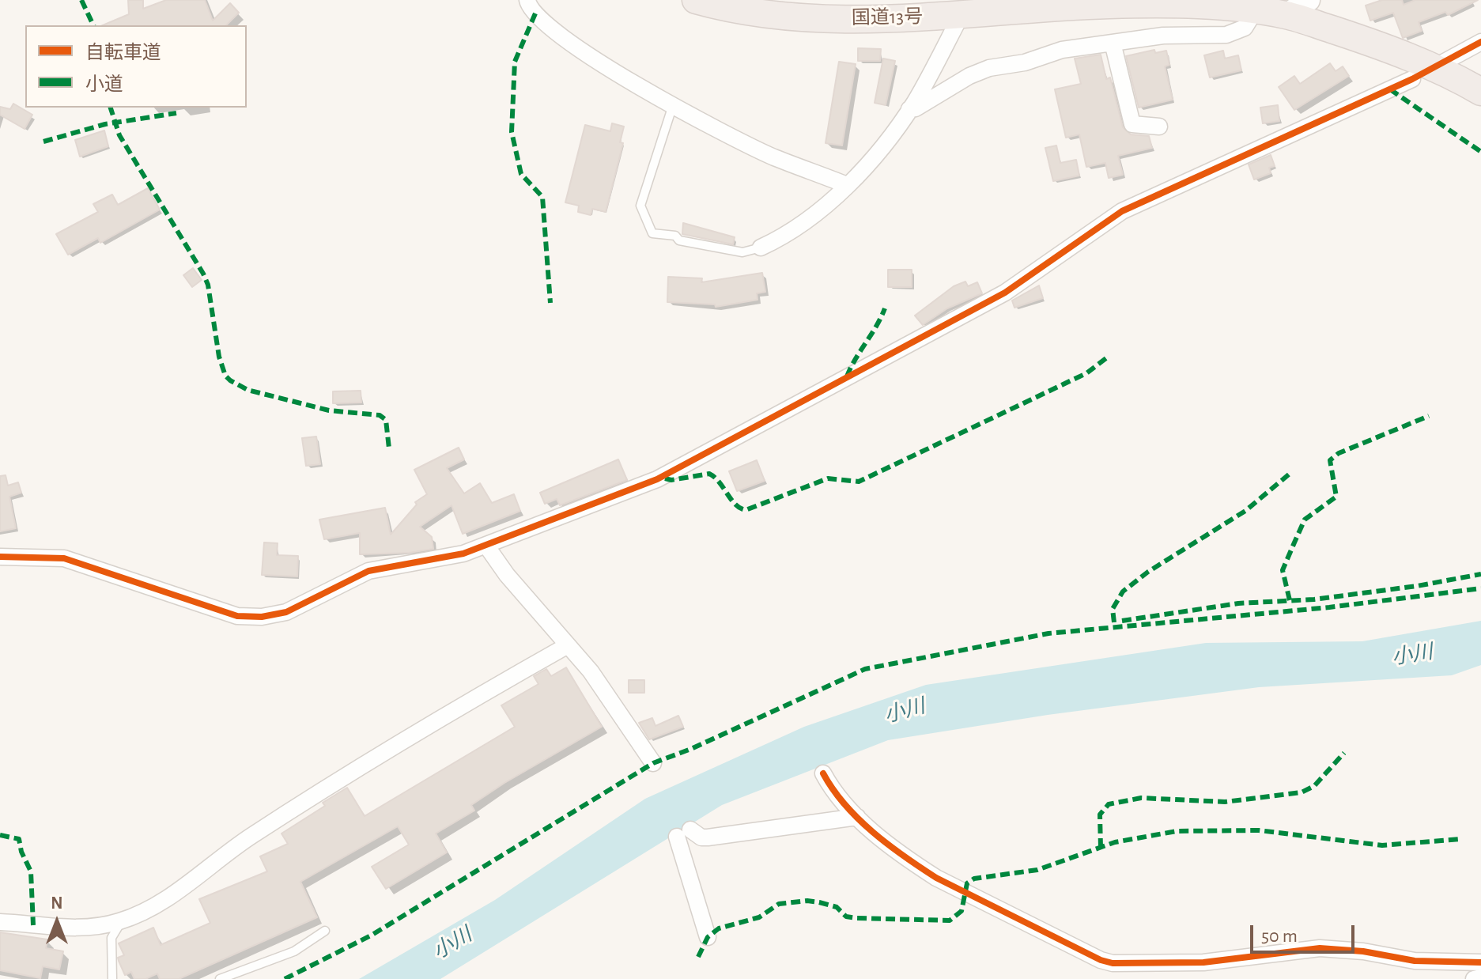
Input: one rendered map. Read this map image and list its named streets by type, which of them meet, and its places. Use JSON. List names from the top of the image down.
{
  "streets": {
    "highway": ["国道13号"]
  },
  "water": ["小川"],
  "legend": ["自転車道", "小道"],
  "scale_bar": "50 m",
  "north": "top"
}
